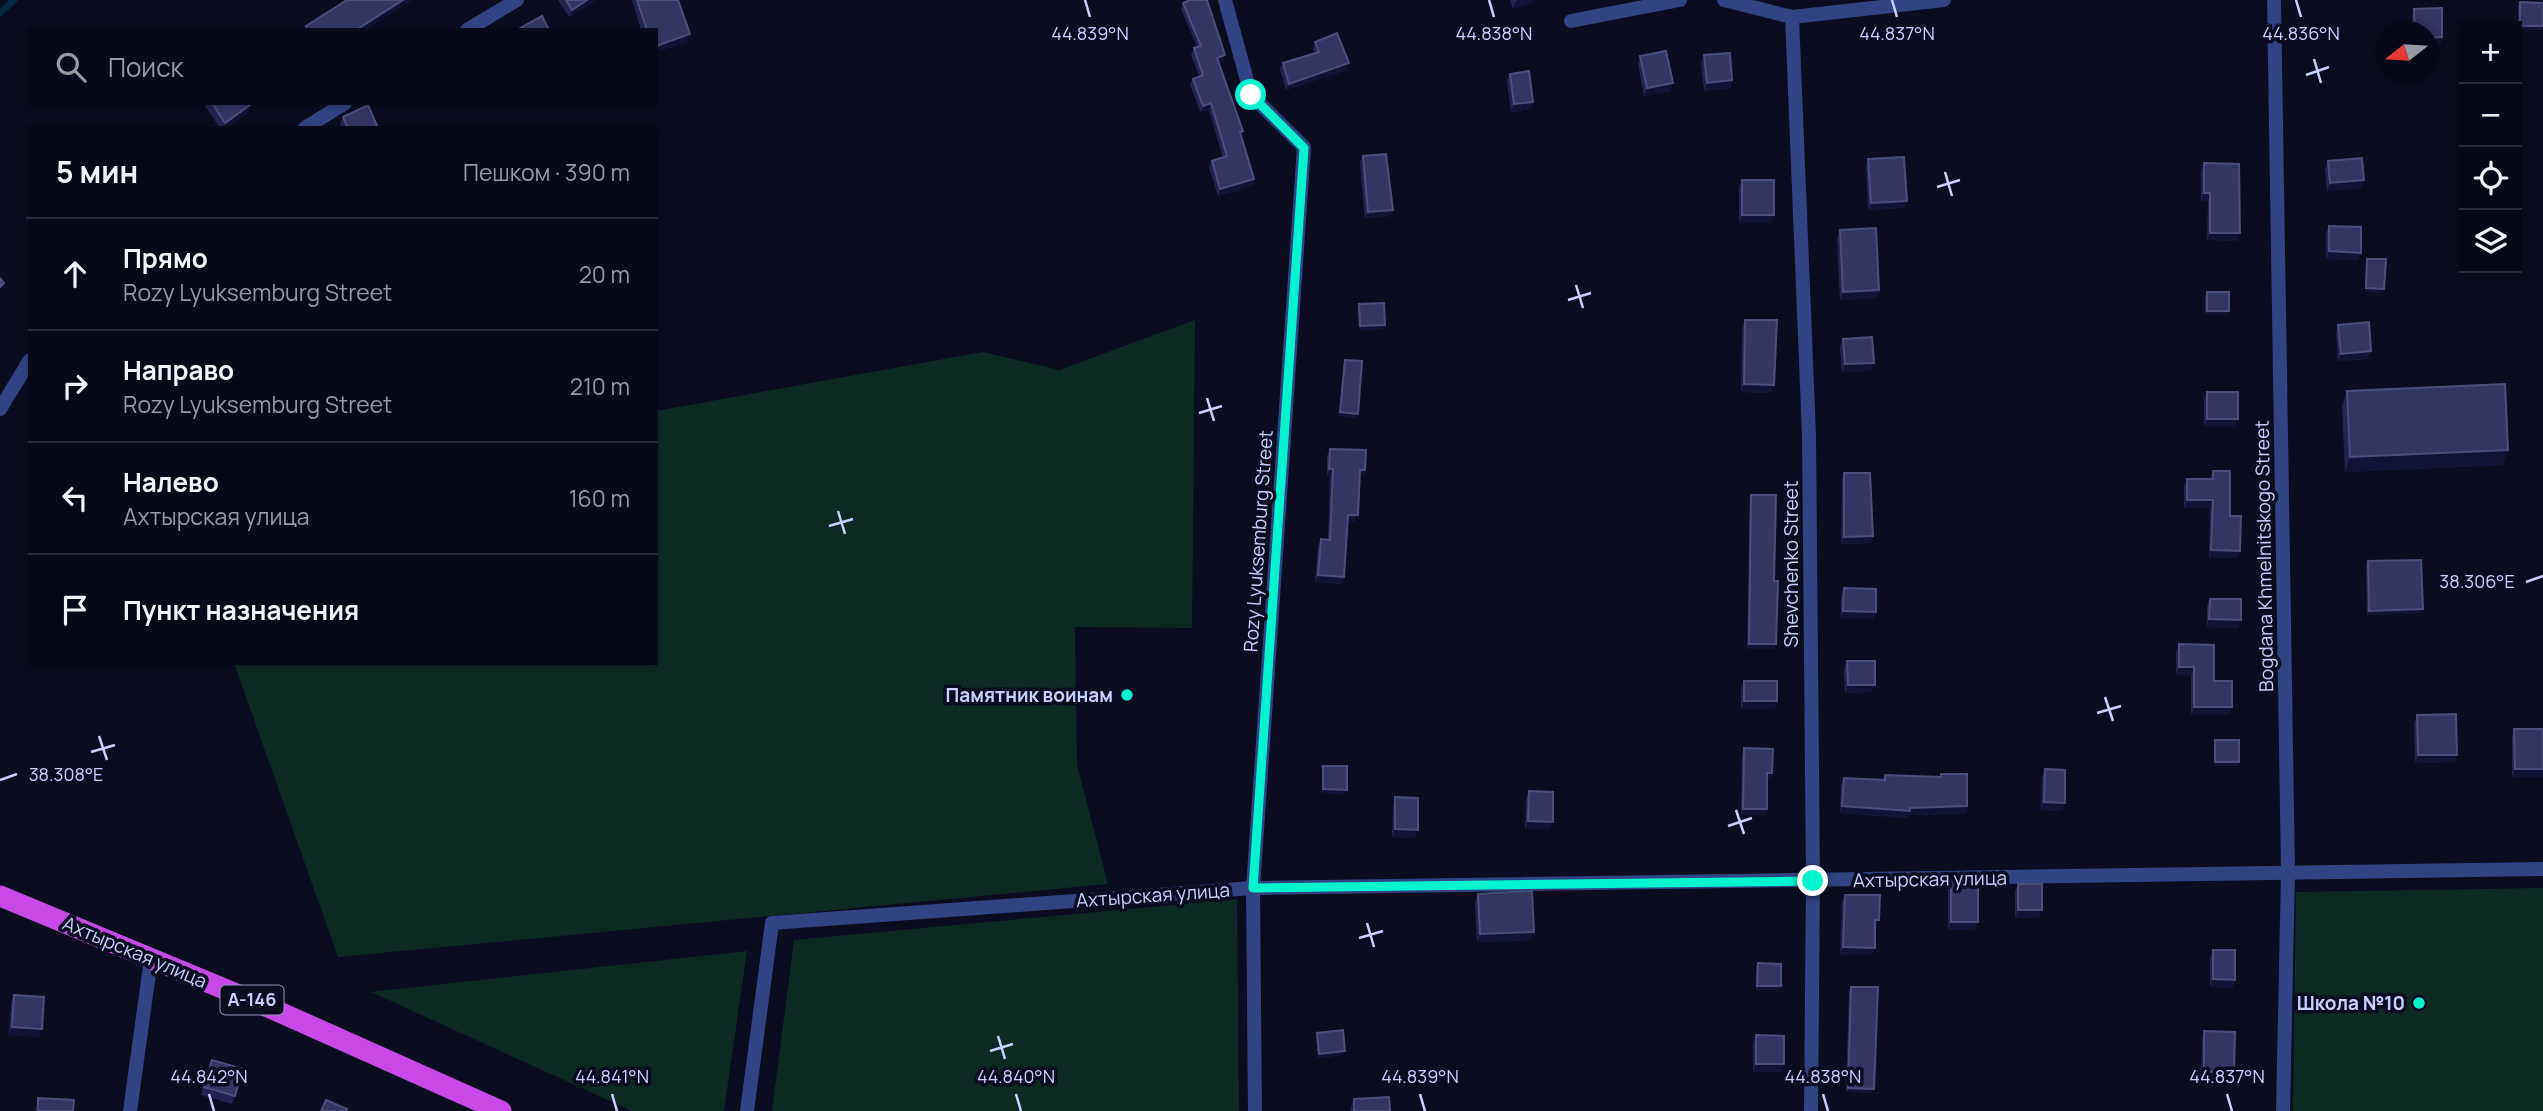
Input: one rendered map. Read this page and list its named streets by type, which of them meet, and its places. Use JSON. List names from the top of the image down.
{
  "streets": {
    "highway": ["Ахтырская улица", "А-146"],
    "street": ["Rozy Lyuksemburg Street", "Bogdana Khmelnitskogo Street", "Shevchenko Street"]
  },
  "crossings": [
    ["Rozy Lyuksemburg Street", "Ахтырская улица"],
    ["Bogdana Khmelnitskogo Street", "Ахтырская улица"],
    ["Shevchenko Street", "Ахтырская улица"]
  ],
  "places": ["Памятник воинам", "Школа №10"],
  "north": "left",
  "page": {
    "map_buttons": ["+", "−"],
    "search": "Поиск",
    "heading": ["5 мин", "Пешком · 390 m"],
    "list": [
      ["Прямо", "Rozy Lyuksemburg Street", "20 m"],
      ["Направо", "Rozy Lyuksemburg Street", "210 m"],
      ["Налево", "Ахтырская улица", "160 m"],
      "Пункт назначения"
    ]
  },
  "coordinates": [
    "44.839°N",
    "44.838°N",
    "44.837°N",
    "44.836°N",
    "38.306°E",
    "38.308°E",
    "44.842°N",
    "44.841°N",
    "44.840°N"
  ]
}
